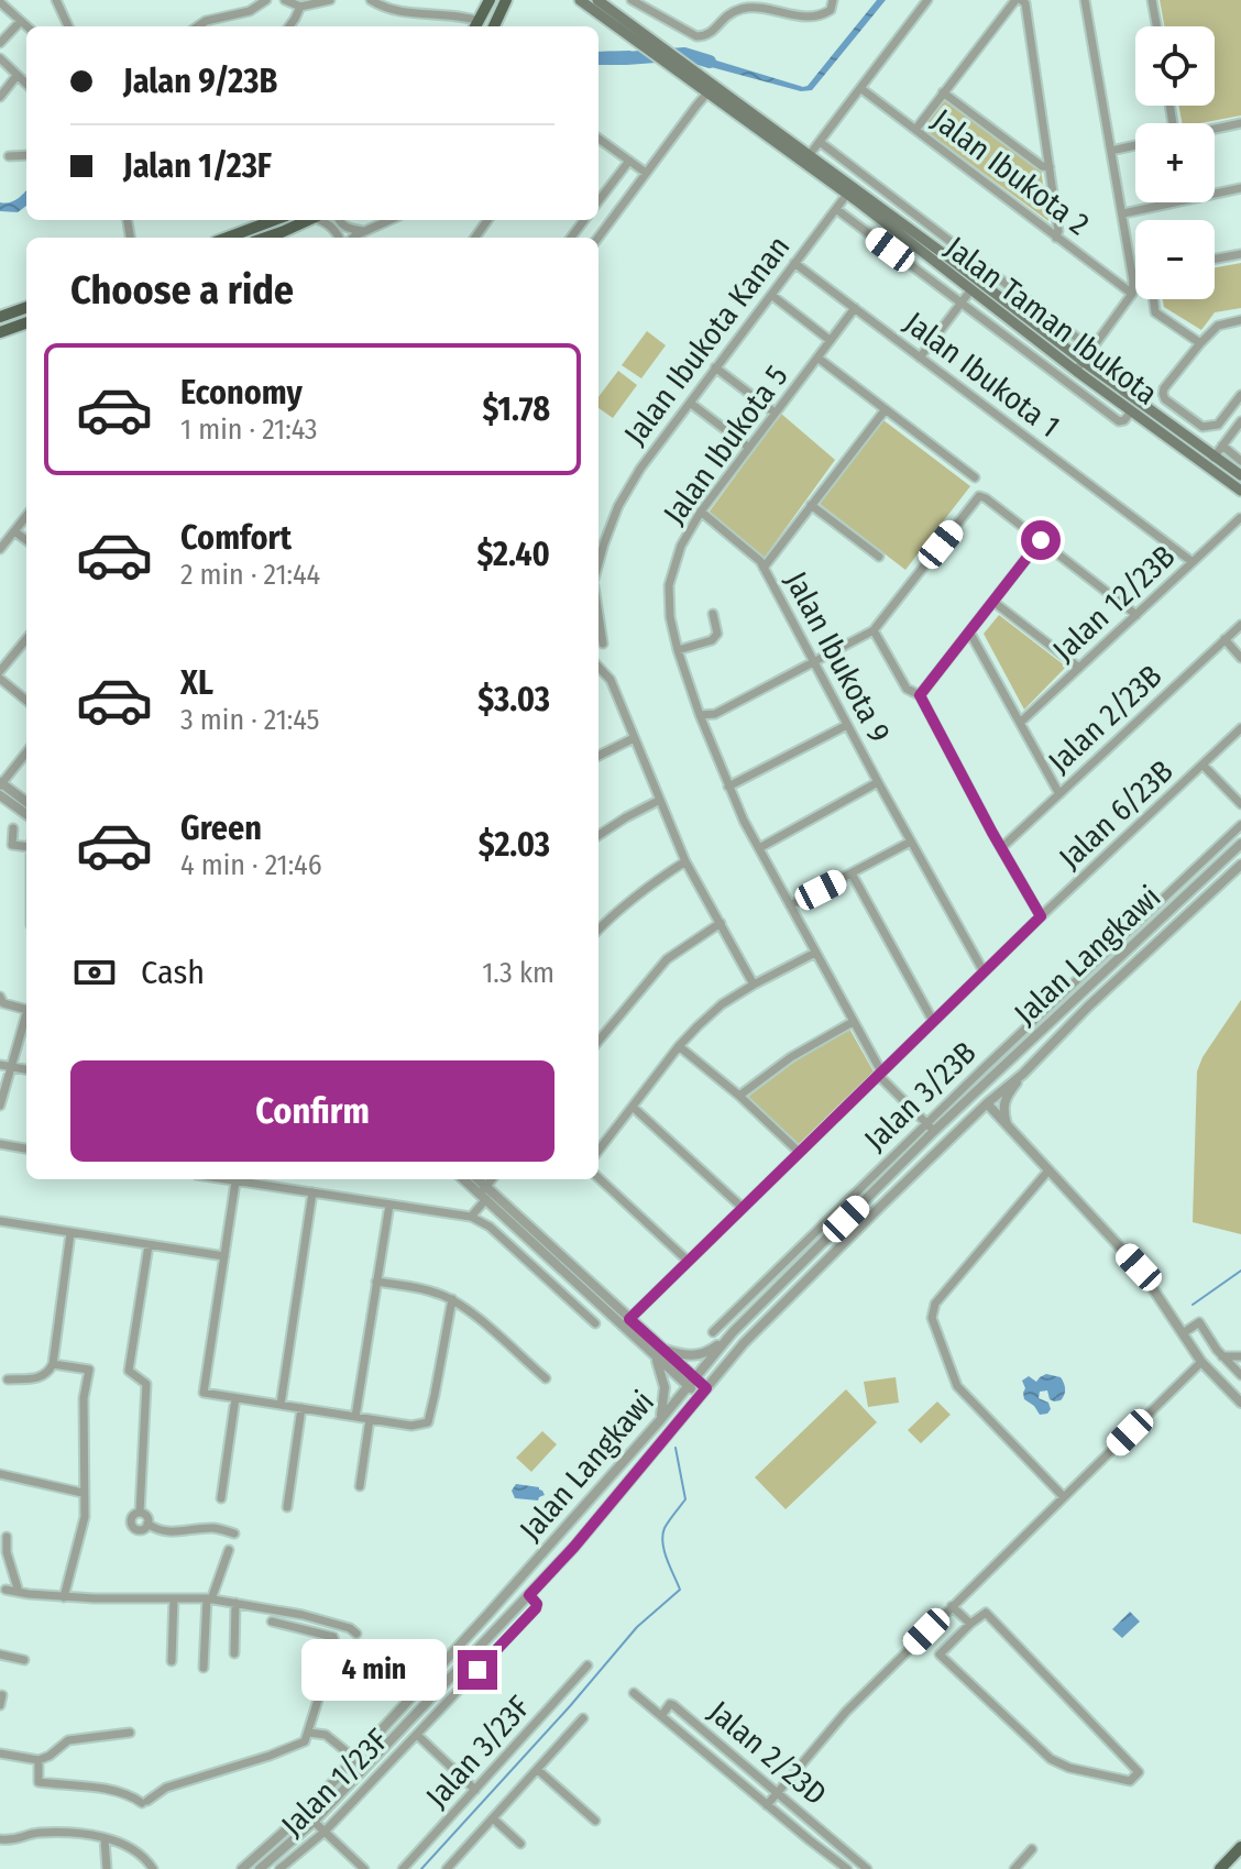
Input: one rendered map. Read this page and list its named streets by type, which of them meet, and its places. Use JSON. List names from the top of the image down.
{
  "streets": {
    "main road": ["Jalan Taman Ibukota"],
    "street": [
      "Jalan Ibukota 2",
      "Jalan Ibukota Kanan",
      "Jalan Ibukota 1",
      "Jalan Ibukota 5",
      "Jalan 12/23B",
      "Jalan Ibukota 9",
      "Jalan 2/23B",
      "Jalan 6/23B",
      "Jalan Langkawi",
      "Jalan 3/23B",
      "Jalan 3/23F",
      "Jalan 2/23D",
      "Jalan 1/23F"
    ]
  },
  "crossings": [
    ["Jalan Taman Ibukota", "Jalan Ibukota Kanan"],
    ["Jalan Ibukota Kanan", "Jalan Ibukota 1"],
    ["Jalan Ibukota 1", "Jalan Ibukota 5"],
    ["Jalan Ibukota 1", "Jalan 12/23B"],
    ["Jalan Ibukota 5", "Jalan Ibukota 9"],
    ["Jalan Ibukota 5", "Jalan 6/23B"],
    ["Jalan Ibukota 5", "Jalan Langkawi"],
    ["Jalan Ibukota 5", "Jalan 3/23B"],
    ["Jalan Ibukota 9", "Jalan 6/23B"],
    ["Jalan Langkawi", "Jalan 1/23F"]
  ],
  "page": {
    "map_buttons": ["+", "−"],
    "banner": ["Jalan 9/23B", "Jalan 1/23F"],
    "heading": "Choose a ride",
    "list": [
      {
        "name": "Economy",
        "note": "1 min · 21:43",
        "value": "$1.78"
      },
      {
        "name": "Comfort",
        "note": "2 min · 21:44",
        "value": "$2.40"
      },
      {
        "name": "XL",
        "note": "3 min · 21:45",
        "value": "$3.03"
      },
      {
        "name": "Green",
        "note": "4 min · 21:46",
        "value": "$2.03"
      }
    ],
    "pay": ["Cash", "1.3 km"],
    "buttons": "Confirm",
    "bubble": "4 min"
  }
}
